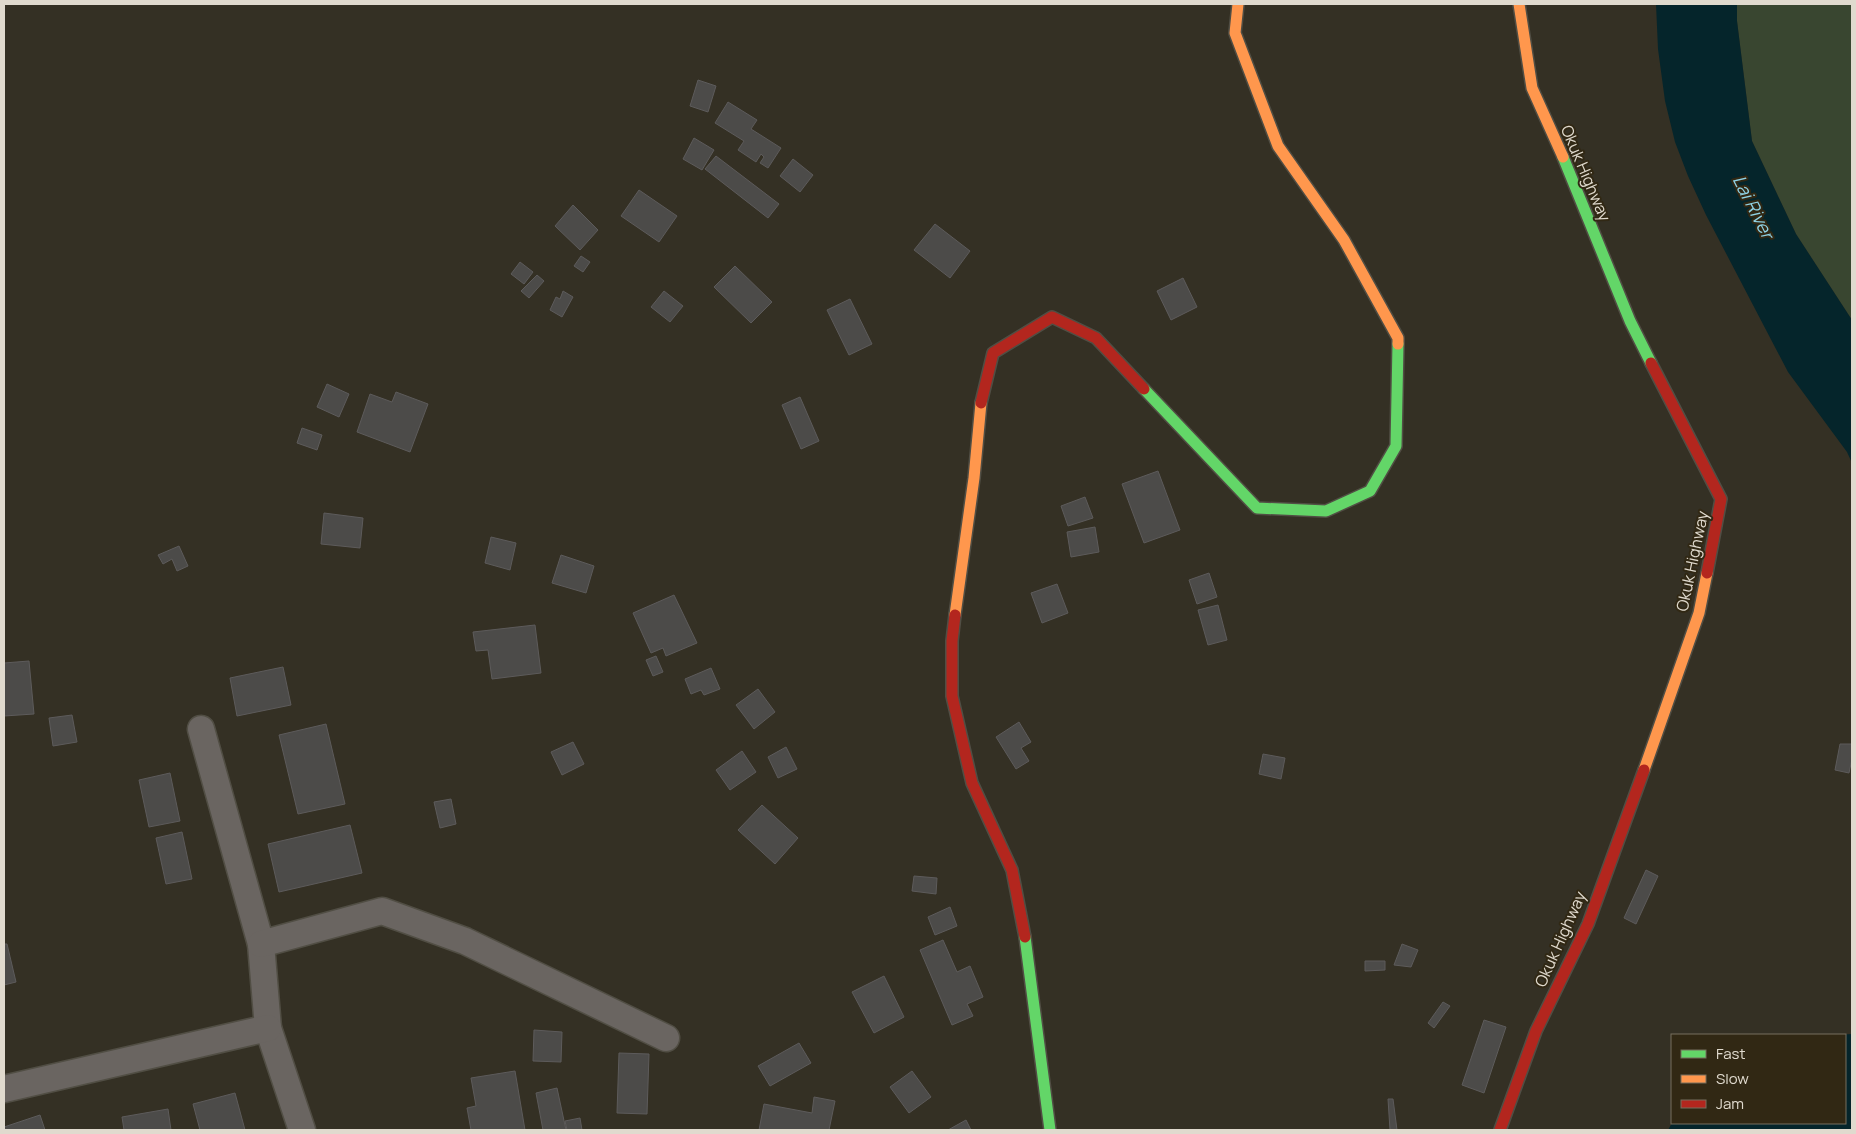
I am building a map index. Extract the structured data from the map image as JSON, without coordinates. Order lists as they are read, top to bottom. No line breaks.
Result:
{"streets":{"street":["Okuk Highway"]},"water":["Lai River"],"legend":["Fast","Slow","Jam"]}
